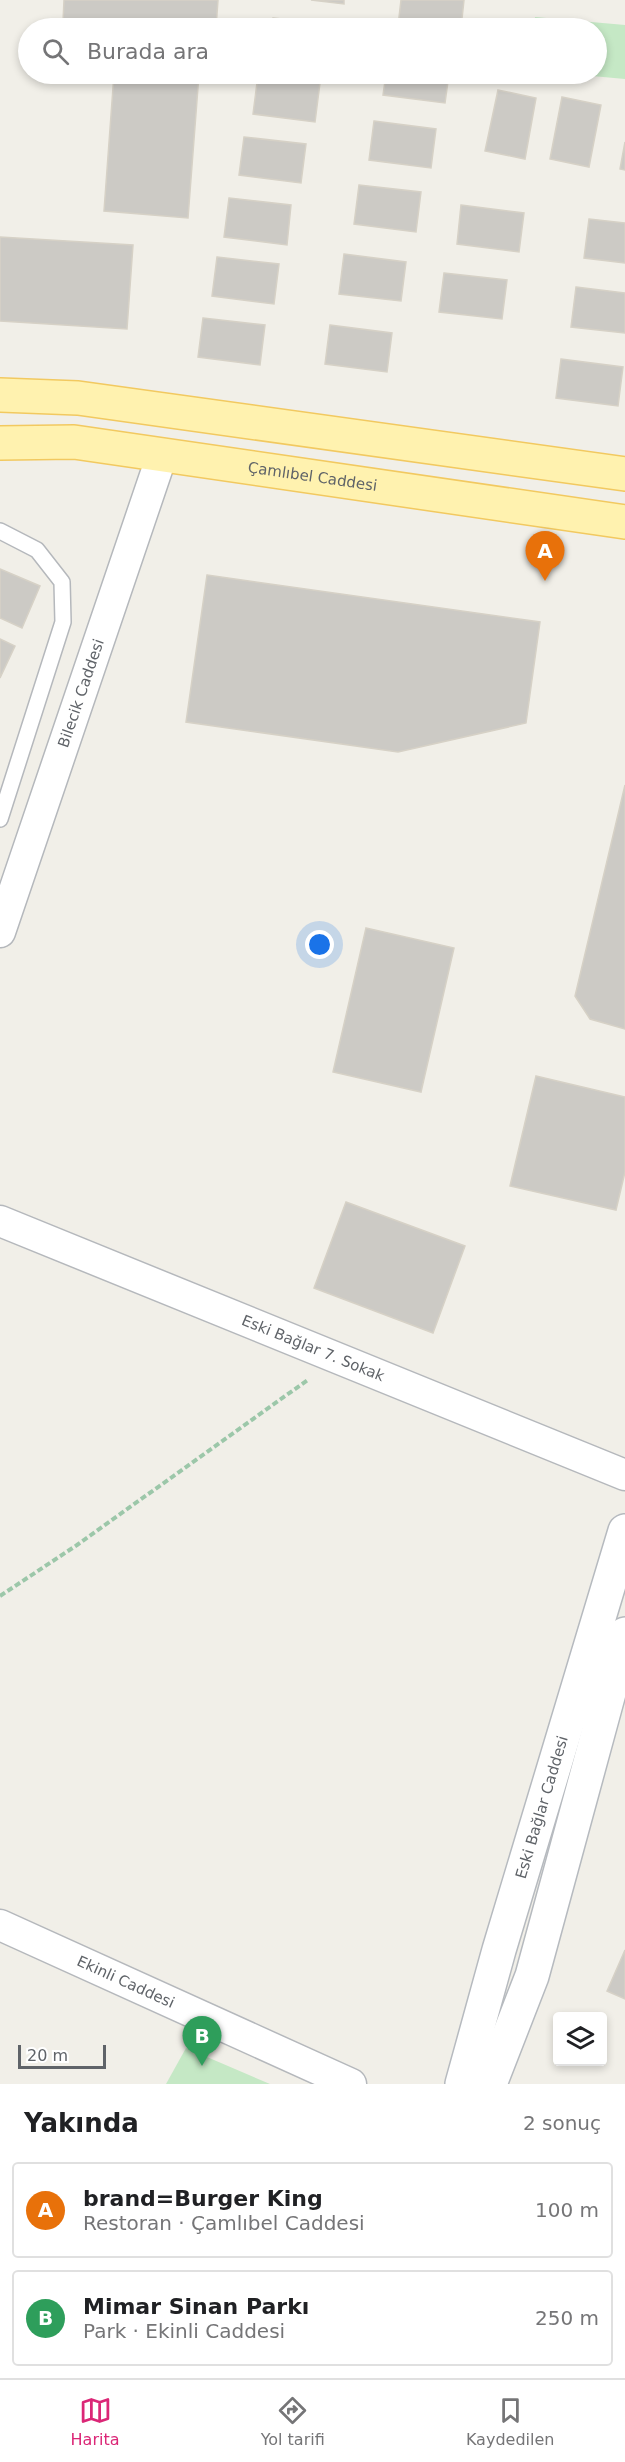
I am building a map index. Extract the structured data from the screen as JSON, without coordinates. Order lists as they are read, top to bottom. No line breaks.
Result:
{"streets":{"main road":["Çamlıbel Caddesi"],"street":["Bilecik Caddesi","Eski Bağlar 7. Sokak","Eski Bağlar Caddesi","Ekinli Caddesi"]},"crossings":[["Çamlıbel Caddesi","Bilecik Caddesi"]],"scale_bar":"20 m","page":{"search":"Burada ara","pins":["A","B"],"scale":"20 m","heading":["Yakında","2 sonuç"],"list":[{"mark":"A","name":"brand=Burger King","note":"Restoran · Çamlıbel Caddesi","value":"100 m"},{"mark":"B","name":"Mimar Sinan Parkı","note":"Park · Ekinli Caddesi","value":"250 m"}],"nav":["Harita","Yol tarifi","Kaydedilen"]}}
